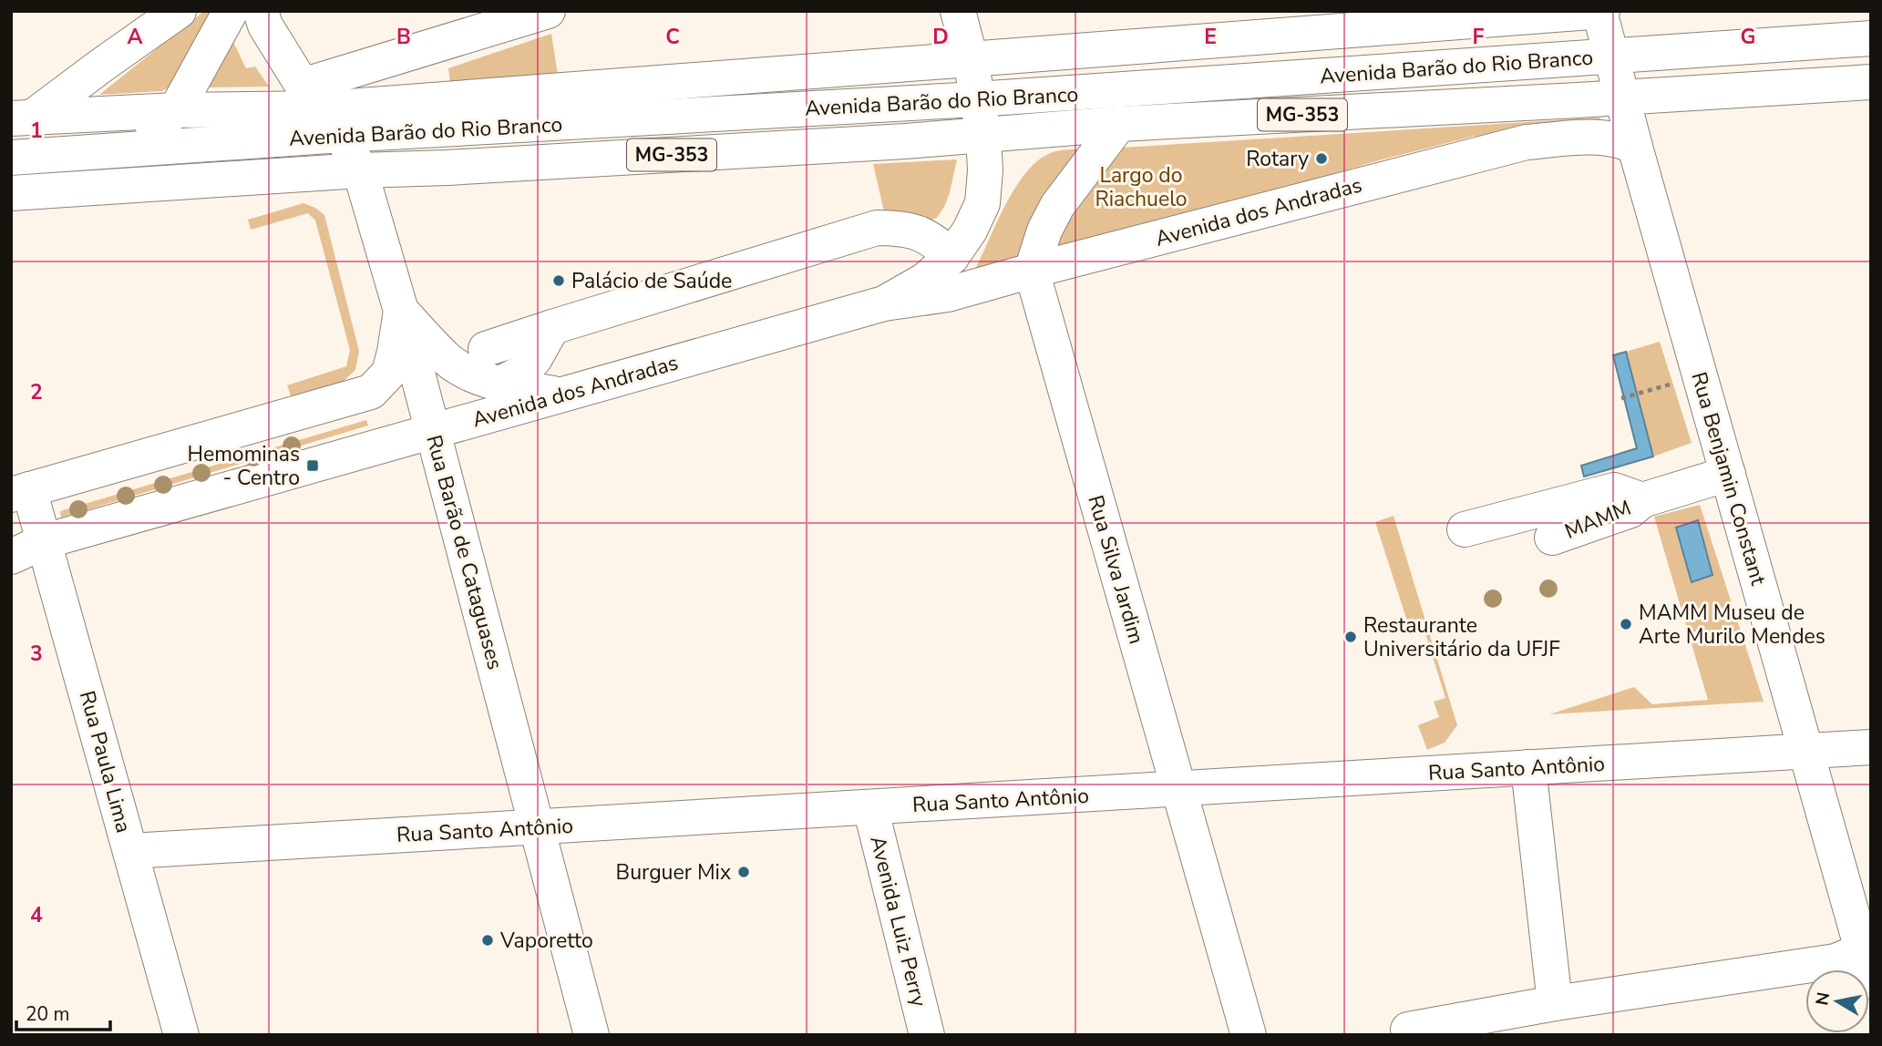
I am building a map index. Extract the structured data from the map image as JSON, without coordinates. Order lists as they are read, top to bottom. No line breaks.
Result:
{"streets":{"street":["Avenida Barão do Rio Branco","MG-353","Avenida dos Andradas","Rua Benjamin Constant","MAMM","Rua Barão de Cataguases","Rua Silva Jardim","Rua Paula Lima","Rua Santo Antônio","Avenida Luiz Perry"]},"crossings":[["Avenida Barão do Rio Branco","Avenida dos Andradas"],["Avenida Barão do Rio Branco","Rua Benjamin Constant"],["Avenida Barão do Rio Branco","Rua Barão de Cataguases"],["Avenida dos Andradas","Rua Benjamin Constant"],["Avenida dos Andradas","Rua Barão de Cataguases"],["Avenida dos Andradas","Rua Silva Jardim"],["Avenida dos Andradas","Rua Paula Lima"],["Rua Benjamin Constant","MAMM"],["Rua Benjamin Constant","Rua Santo Antônio"],["Rua Barão de Cataguases","Rua Santo Antônio"],["Rua Silva Jardim","Rua Santo Antônio"],["Rua Paula Lima","Rua Santo Antônio"],["Rua Santo Antônio","Avenida Luiz Perry"]],"parks":["Largo do Riachuelo"],"places":{"other":["Rotary","Palácio de Saúde","MAMM Museu de Arte Murilo Mendes","Restaurante Universitário da UFJF","Burguer Mix","Vaporetto"],"transit":["Hemominas - Centro"]},"scale_bar":"20 m","north":"left","grid":{"columns":["A","B","C","D","E","F","G"],"rows":["1","2","3","4"]}}
